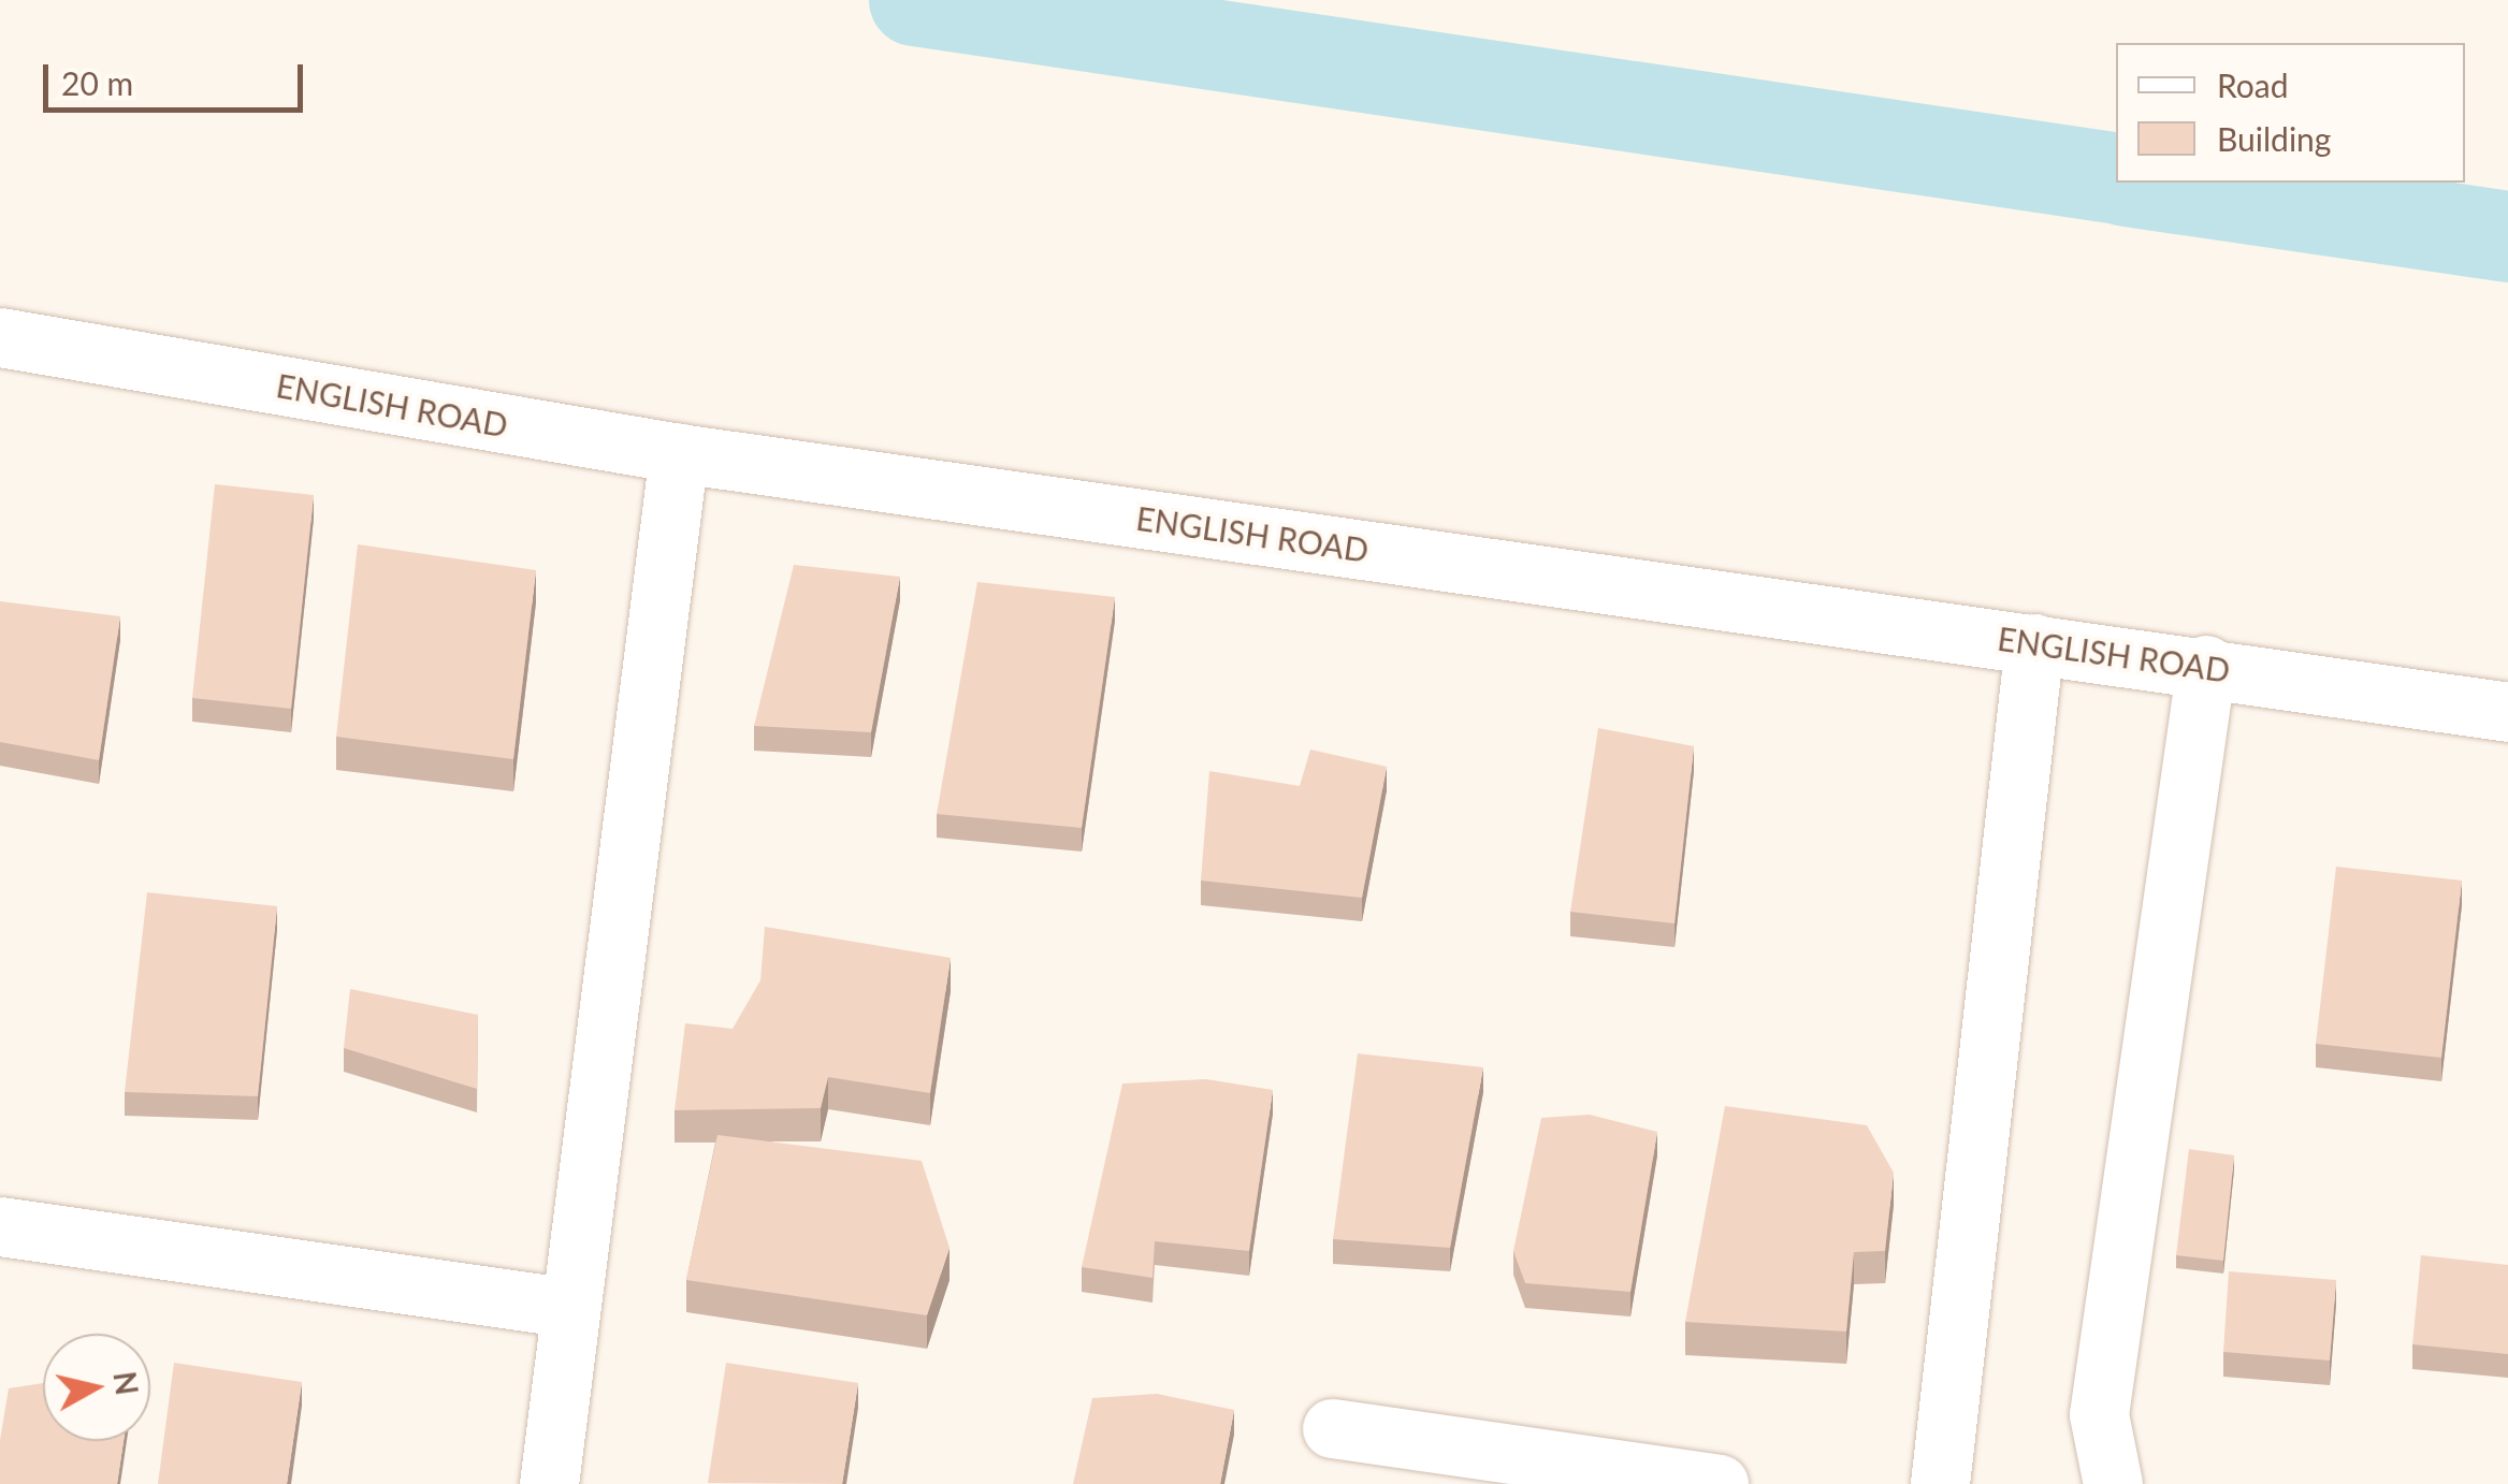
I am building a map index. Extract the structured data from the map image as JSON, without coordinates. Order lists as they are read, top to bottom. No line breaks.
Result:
{"streets":{"street":["ENGLISH ROAD"]},"legend":["Road","Building"],"scale_bar":"20 m","north":"right"}
